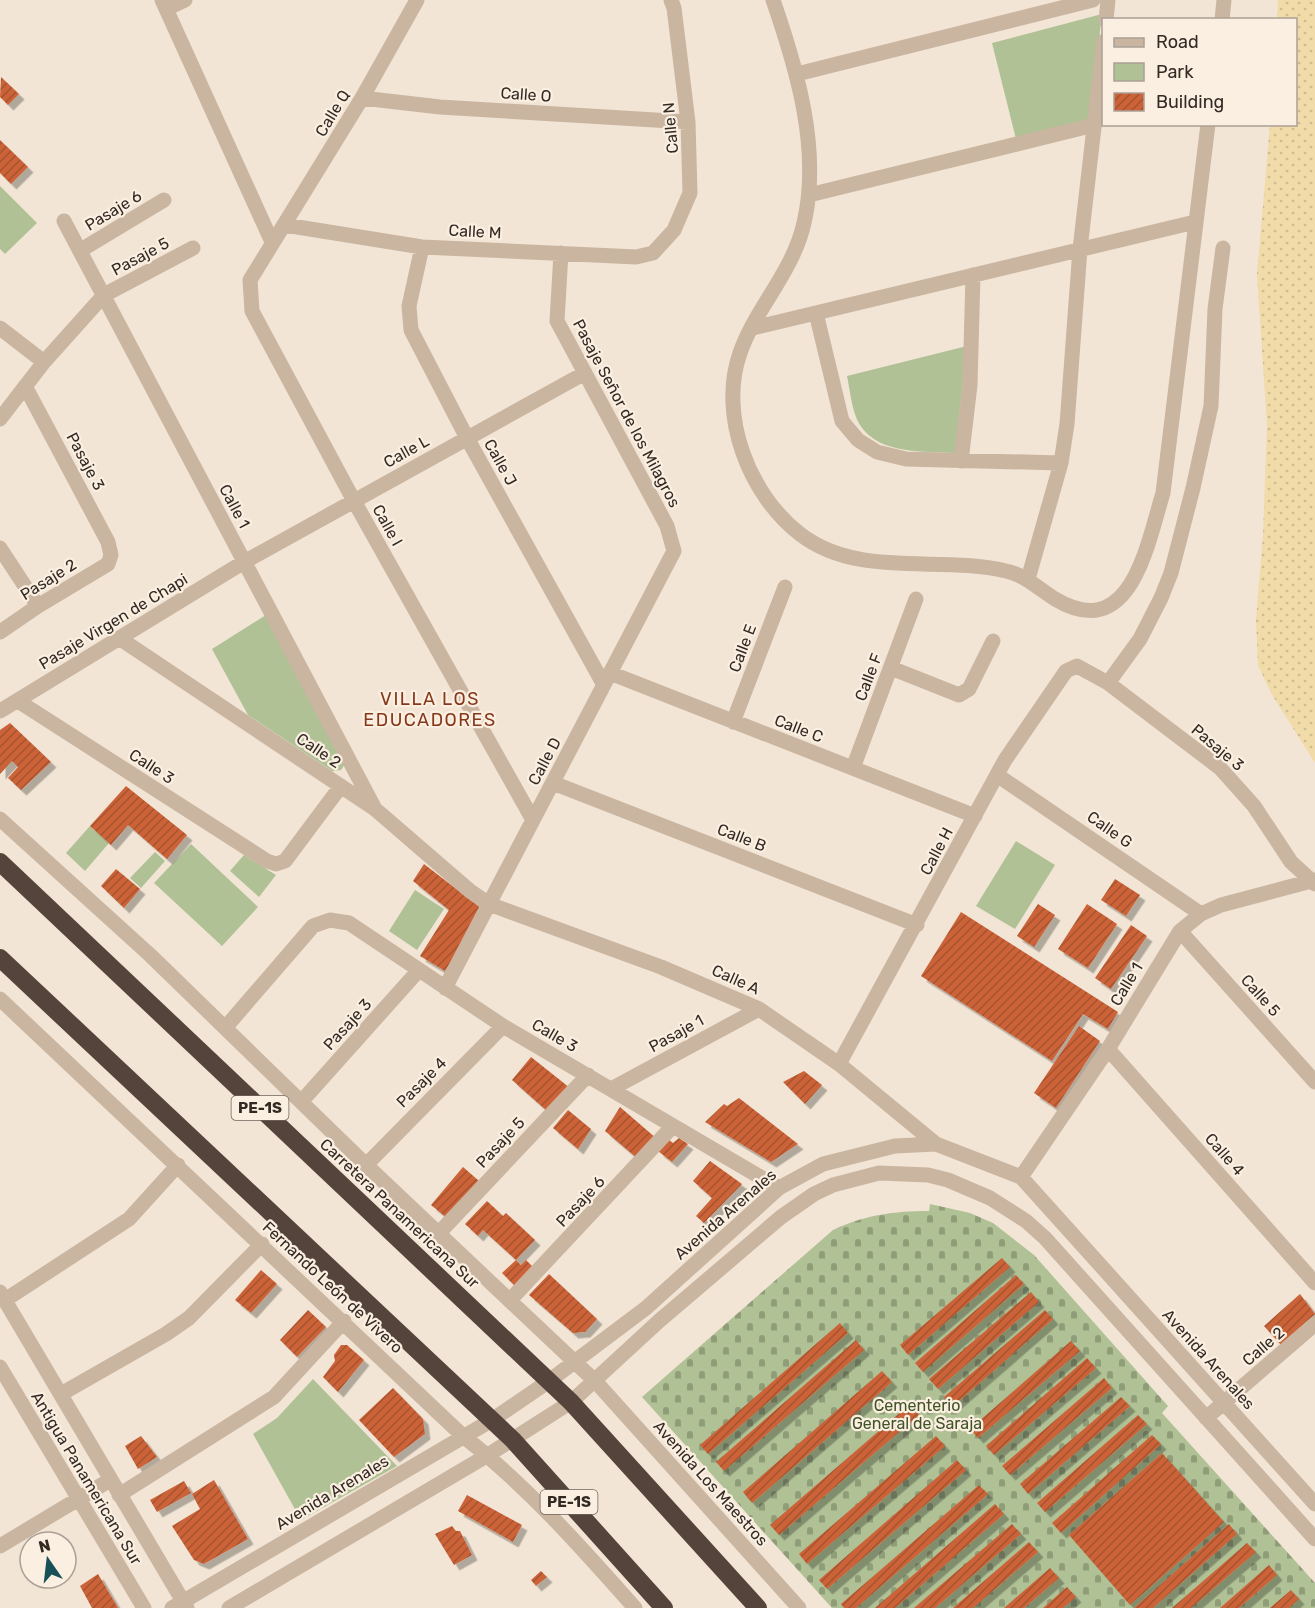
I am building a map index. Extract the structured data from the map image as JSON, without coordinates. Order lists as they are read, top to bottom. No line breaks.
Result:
{"streets":{"highway":["PE-1S","Carretera Panamericana Sur"],"street":["Calle O","Calle Q","Calle N","Pasaje 6","Calle M","Pasaje 5","Pasaje Señor de los Milagros","Calle L","Pasaje 3","Calle J","Calle 1","Calle I","Pasaje 2","Pasaje Virgen de Chapi","Calle E","Calle F","Calle C","Calle 2","Calle D","Calle 3","Calle G","Calle B","Calle H","Calle A","Calle 5","Pasaje 1","Pasaje 4","Calle 4","Avenida Arenales","Fernando León de Vivero","Antigua Panamericana Sur","Avenida Los Maestros"]},"crossings":[["Calle O","Calle Q"],["Calle O","Calle N"],["Calle Q","Calle M"],["Calle Q","Calle I"],["Calle N","Calle M"],["Pasaje 6","Calle 1"],["Pasaje 6","Calle 3"],["Pasaje 6","Carretera Panamericana Sur"],["Calle M","Pasaje Señor de los Milagros"],["Calle M","Calle J"],["Pasaje 5","Calle 1"],["Pasaje 5","Calle 3"],["Pasaje 5","Carretera Panamericana Sur"],["Pasaje Señor de los Milagros","Calle L"],["Pasaje Señor de los Milagros","Calle D"],["Calle L","Calle J"],["Calle L","Calle 1"],["Calle L","Calle I"],["Calle L","Pasaje Virgen de Chapi"],["Pasaje 3","Calle 1"],["Pasaje 3","Pasaje 2"],["Pasaje 3","Calle 3"],["Pasaje 3","Calle H"],["Pasaje 3","Carretera Panamericana Sur"],["Calle J","Calle C"],["Calle J","Calle D"],["Calle 1","Pasaje Virgen de Chapi"],["Calle 1","Calle 2"],["Calle 1","Calle G"],["Calle 1","Calle 5"],["Calle 1","Calle 4"],["Calle 1","Avenida Arenales"],["Calle I","Calle D"],["Pasaje Virgen de Chapi","Calle 2"],["Pasaje Virgen de Chapi","Calle 3"],["Calle E","Calle C"],["Calle F","Calle C"],["Calle C","Calle D"],["Calle C","Calle H"],["Calle 2","Calle D"],["Calle 2","Calle 3"],["Calle 2","Calle A"],["Calle 2","Avenida Arenales"],["Calle D","Calle 3"],["Calle D","Calle B"],["Calle D","Calle A"],["Calle 3","Pasaje 1"],["Calle 3","Pasaje 4"],["Calle 3","Carretera Panamericana Sur"],["Calle 3","Avenida Arenales"],["Calle G","Calle H"],["Calle B","Calle H"],["Calle H","Calle A"],["Calle A","Pasaje 1"],["Calle A","Avenida Arenales"],["Pasaje 4","Carretera Panamericana Sur"],["PE-1S","Avenida Arenales"],["Carretera Panamericana Sur","Avenida Arenales"],["Carretera Panamericana Sur","Avenida Los Maestros"],["Avenida Arenales","Fernando León de Vivero"]],"districts":["VILLA LOS EDUCADORES"],"parks":["Cementerio General de Saraja"],"legend":["Road","Park","Building"],"north":"top"}
